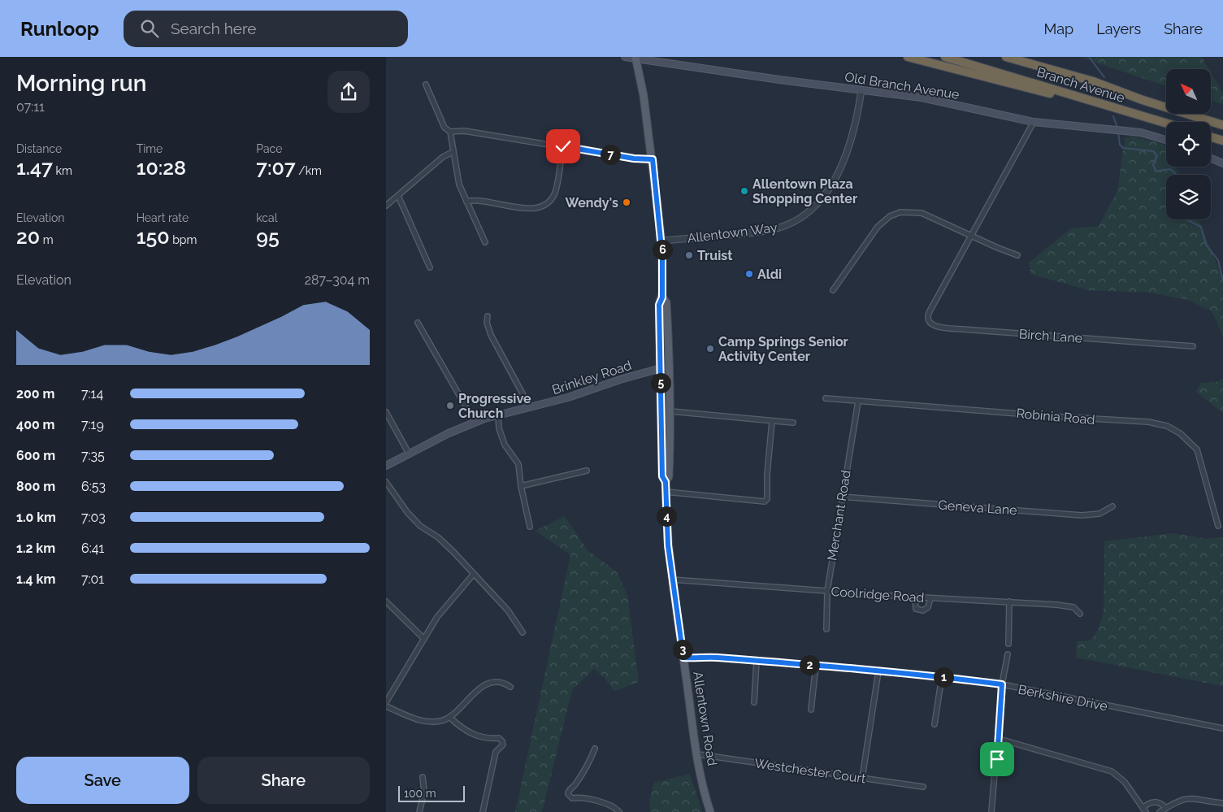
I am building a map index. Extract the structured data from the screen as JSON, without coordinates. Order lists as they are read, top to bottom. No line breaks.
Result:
{"streets":{"highway":["Branch Avenue"],"main road":["Old Branch Avenue","Brinkley Road","Allentown Road"],"street":["Allentown Way","Birch Lane","Robinia Road","Geneva Lane","Merchant Road","Coolridge Road","Berkshire Drive","Westchester Court"]},"crossings":[["Old Branch Avenue","Allentown Way"],["Old Branch Avenue","Allentown Road"],["Allentown Way","Allentown Road"],["Brinkley Road","Allentown Road"],["Robinia Road","Merchant Road"],["Geneva Lane","Merchant Road"],["Merchant Road","Coolridge Road"],["Coolridge Road","Allentown Road"],["Berkshire Drive","Allentown Road"],["Allentown Road","Westchester Court"]],"places":["Allentown Plaza Shopping Center","Wendy's","Truist","Aldi","Camp Springs Senior Activity Center","Progressive Church"],"scale_bar":"100 m","north":"top left","page":{"header":"Runloop","search":"Search here","nav":["Map","Layers","Share"],"heading":["Morning run","07:11"],"stats":[["Distance","1.47 km"],["Time","10:28"],["Pace","7:07 /km"],["Elevation","20 m"],["Heart rate","150 bpm"],["kcal","95"]],"pins":["7","6","5","4","3","2","1"],"chart":["Elevation","287–304 m"],"list":[{"name":"200 m","note":"7:14"},{"name":"400 m","note":"7:19"},{"name":"600 m","note":"7:35"},{"name":"800 m","note":"6:53"},{"name":"1.0 km","note":"7:03"},{"name":"1.2 km","note":"6:41"},{"name":"1.4 km","note":"7:01"}],"buttons":["Save","Share"],"scale":"100 m"}}
